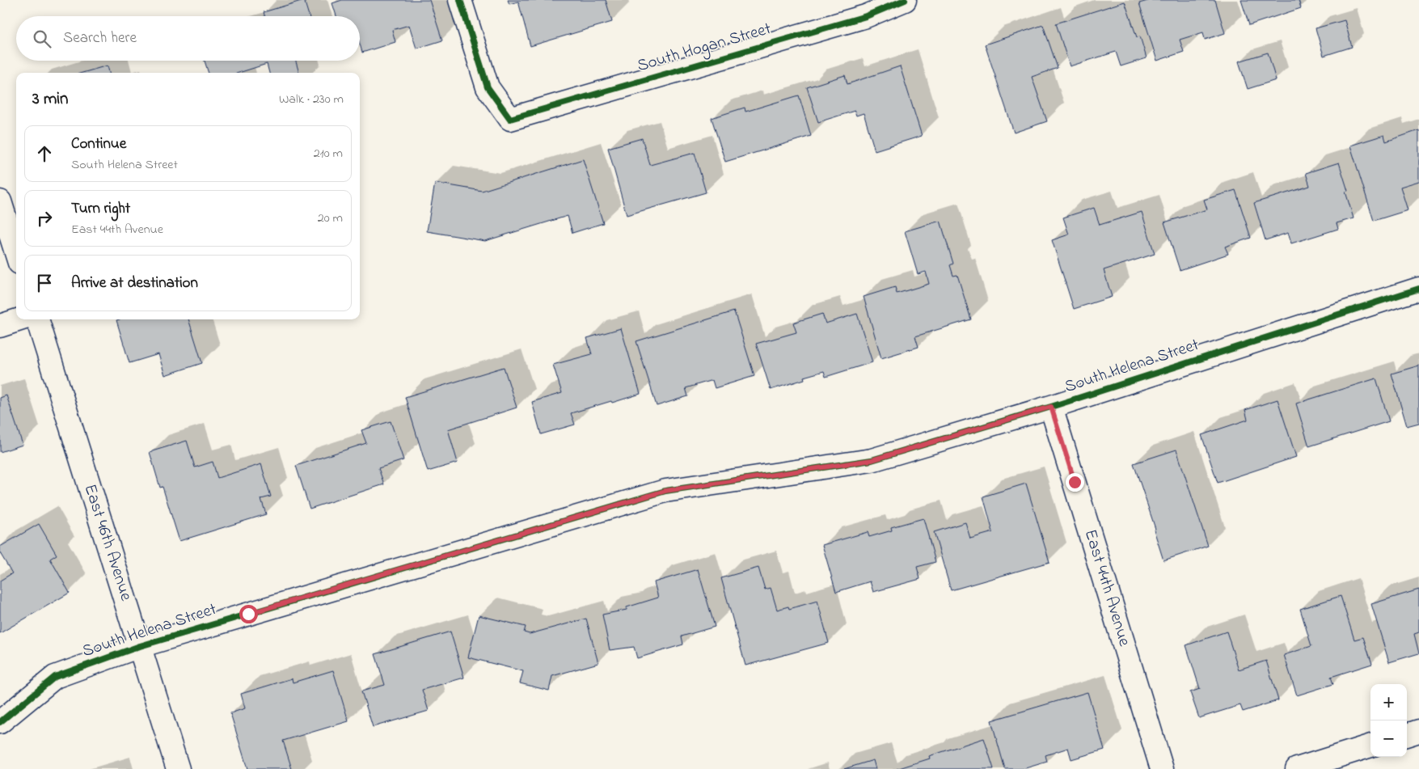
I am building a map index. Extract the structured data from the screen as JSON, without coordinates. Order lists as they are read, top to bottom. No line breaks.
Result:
{"streets":{"street":["South Hogan Street","South Helena Street","East 46th Avenue","East 44th Avenue"]},"crossings":[["South Helena Street","East 46th Avenue"],["South Helena Street","East 44th Avenue"]],"page":{"search":"Search here","heading":["3 min","Walk · 230 m"],"list":[["Continue","South Helena Street","210 m"],["Turn right","East 44th Avenue","20 m"],"Arrive at destination"],"map_buttons":["+","−"]}}
